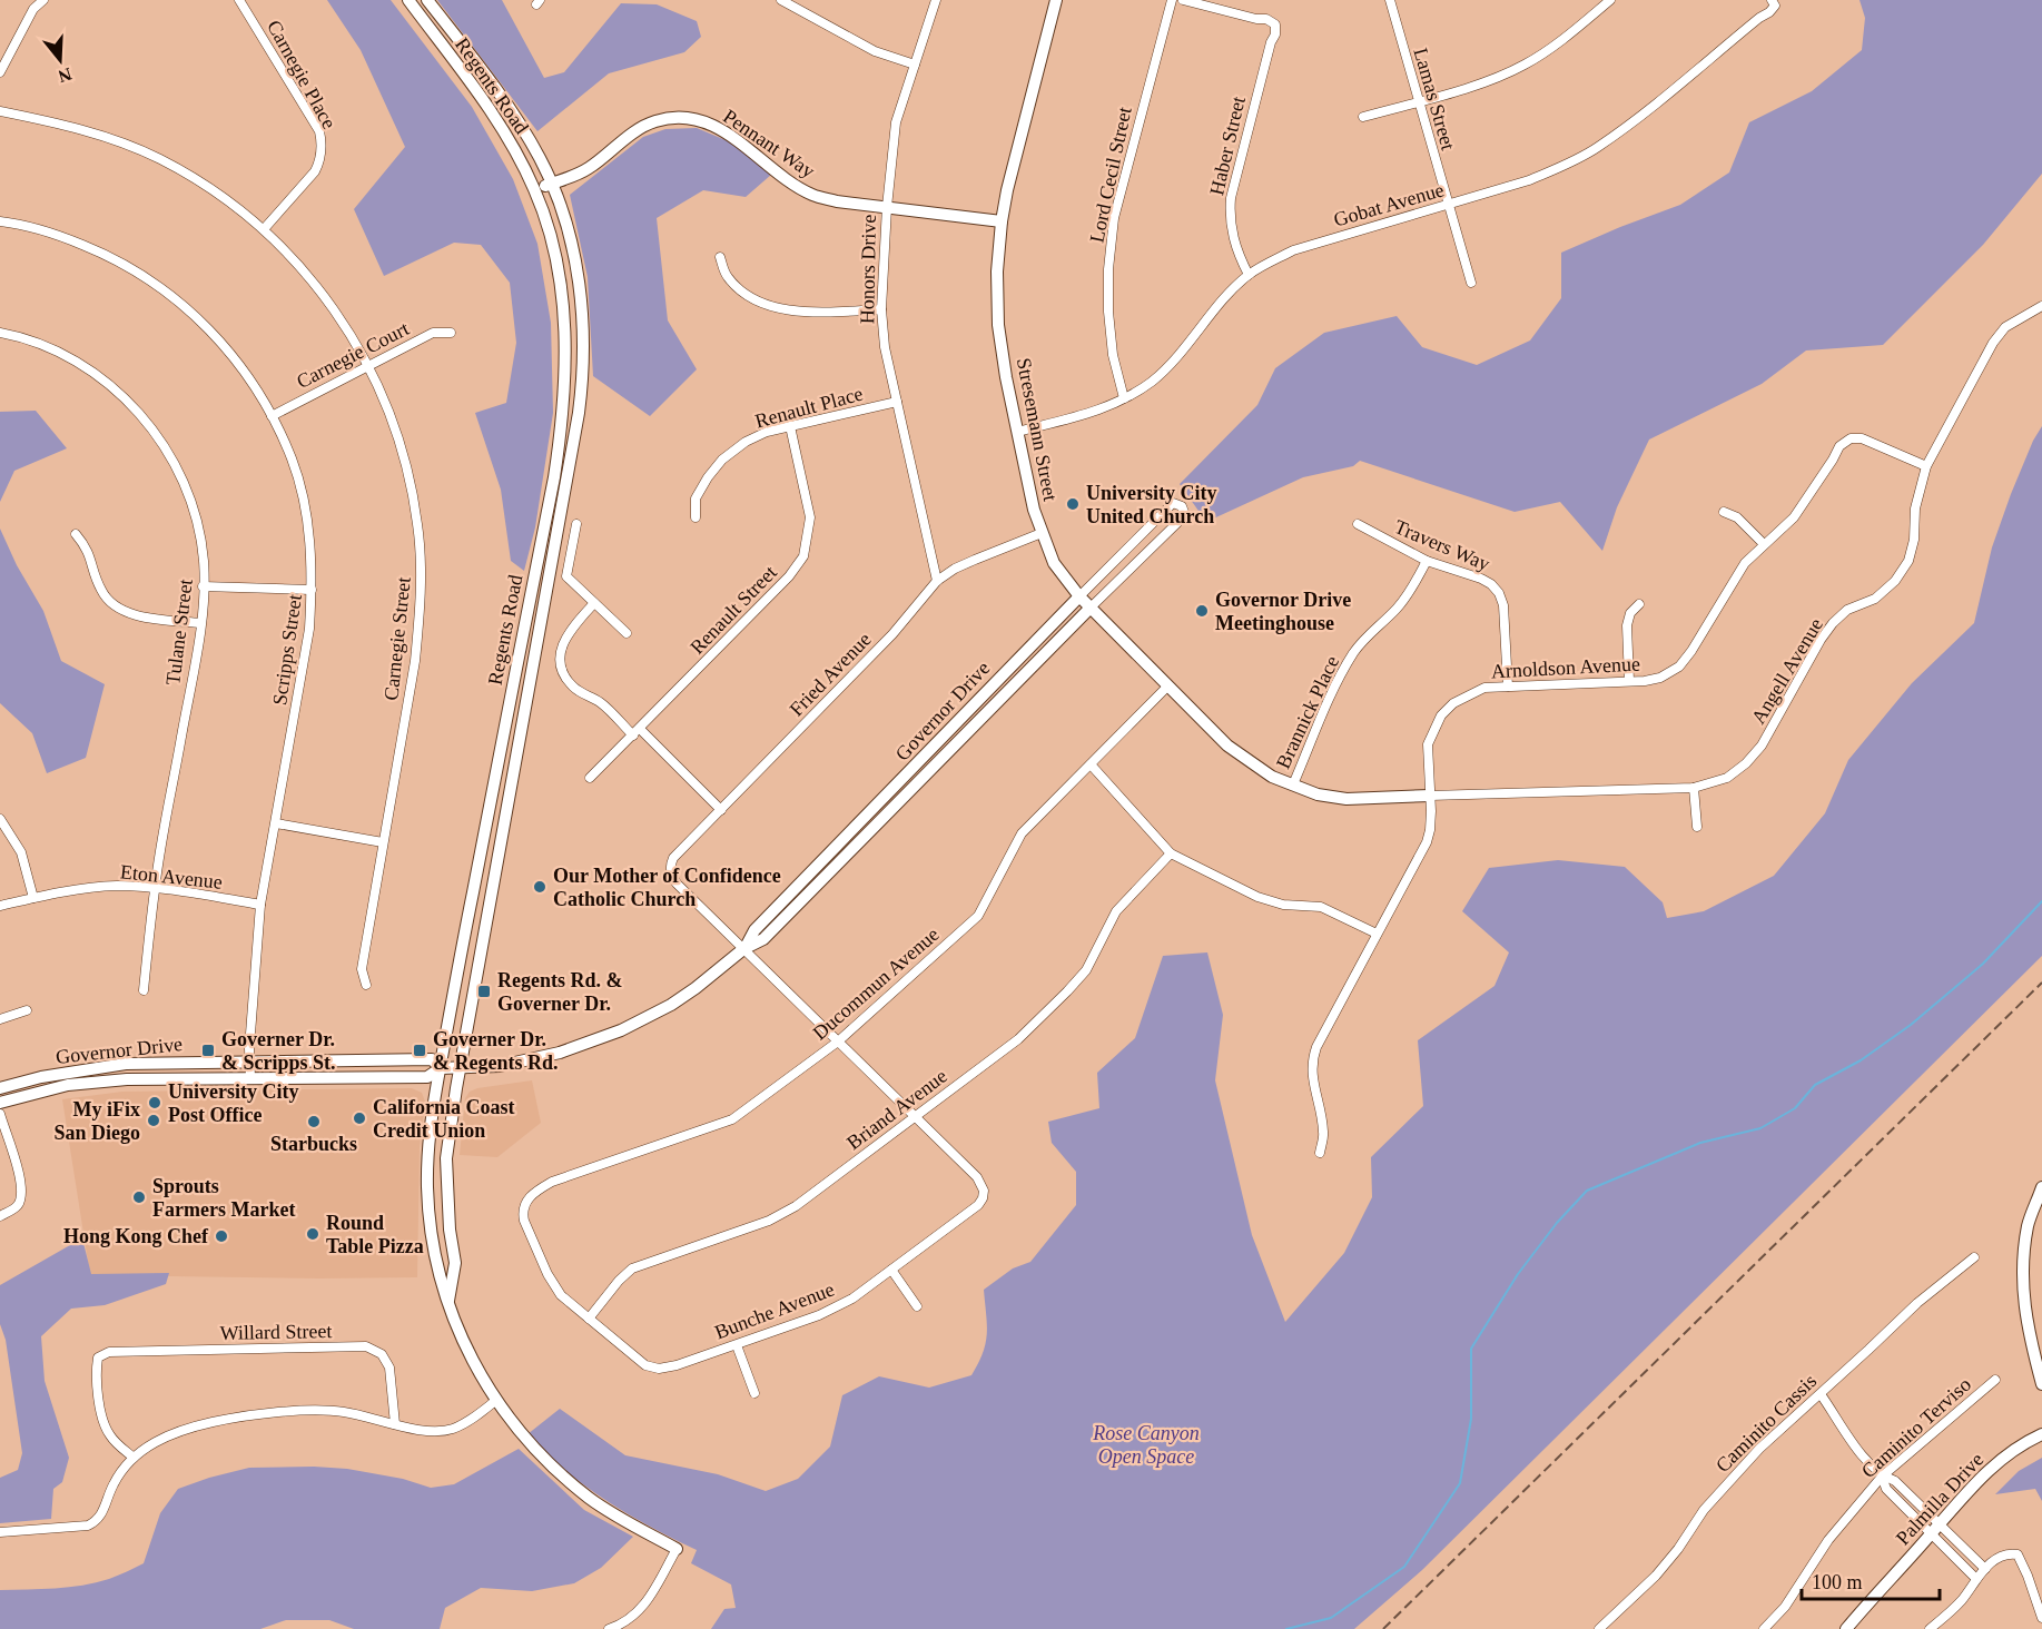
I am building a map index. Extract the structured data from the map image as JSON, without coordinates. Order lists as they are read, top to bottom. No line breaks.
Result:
{"streets":{"street":["Carnegie Place","Regents Road","Lamas Street","Pennant Way","Haber Street","Lord Cecil Street","Gobat Avenue","Honors Drive","Carnegie Court","Renault Place","Stresemann Street","Travers Way","Renault Street","Tulane Street","Carnegie Street","Scripps Street","Arnoldson Avenue","Angell Avenue","Fried Avenue","Governor Drive","Brannick Place","Eton Avenue","Ducommun Avenue","Briand Avenue","Bunche Avenue","Willard Street","Caminito Cassis","Caminito Terviso","Palmilla Drive"]},"crossings":[["Carnegie Place","Carnegie Street"],["Regents Road","Pennant Way"],["Regents Road","Governor Drive"],["Lamas Street","Gobat Avenue"],["Pennant Way","Honors Drive"],["Pennant Way","Stresemann Street"],["Haber Street","Gobat Avenue"],["Lord Cecil Street","Gobat Avenue"],["Gobat Avenue","Stresemann Street"],["Honors Drive","Renault Place"],["Honors Drive","Fried Avenue"],["Carnegie Court","Carnegie Street"],["Carnegie Court","Scripps Street"],["Renault Place","Renault Street"],["Stresemann Street","Arnoldson Avenue"],["Stresemann Street","Angell Avenue"],["Stresemann Street","Fried Avenue"],["Stresemann Street","Governor Drive"],["Stresemann Street","Brannick Place"],["Stresemann Street","Ducommun Avenue"],["Travers Way","Arnoldson Avenue"],["Travers Way","Brannick Place"],["Tulane Street","Eton Avenue"],["Scripps Street","Governor Drive"],["Scripps Street","Eton Avenue"],["Arnoldson Avenue","Angell Avenue"],["Fried Avenue","Governor Drive"],["Ducommun Avenue","Briand Avenue"],["Ducommun Avenue","Bunche Avenue"],["Briand Avenue","Bunche Avenue"]],"parks":["Rose Canyon Open Space"],"places":{"other":["University City United Church","Governor Drive Meetinghouse","Our Mother of Confidence Catholic Church","University City Post Office","California Coast Credit Union","My iFix San Diego","Starbucks","Sprouts Farmers Market","Round Table Pizza","Hong Kong Chef"],"transit":["Regents Rd. & Governer Dr.","Governer Dr. & Scripps St.","Governer Dr. & Regents Rd."]},"scale_bar":"100 m","north":"bottom"}
